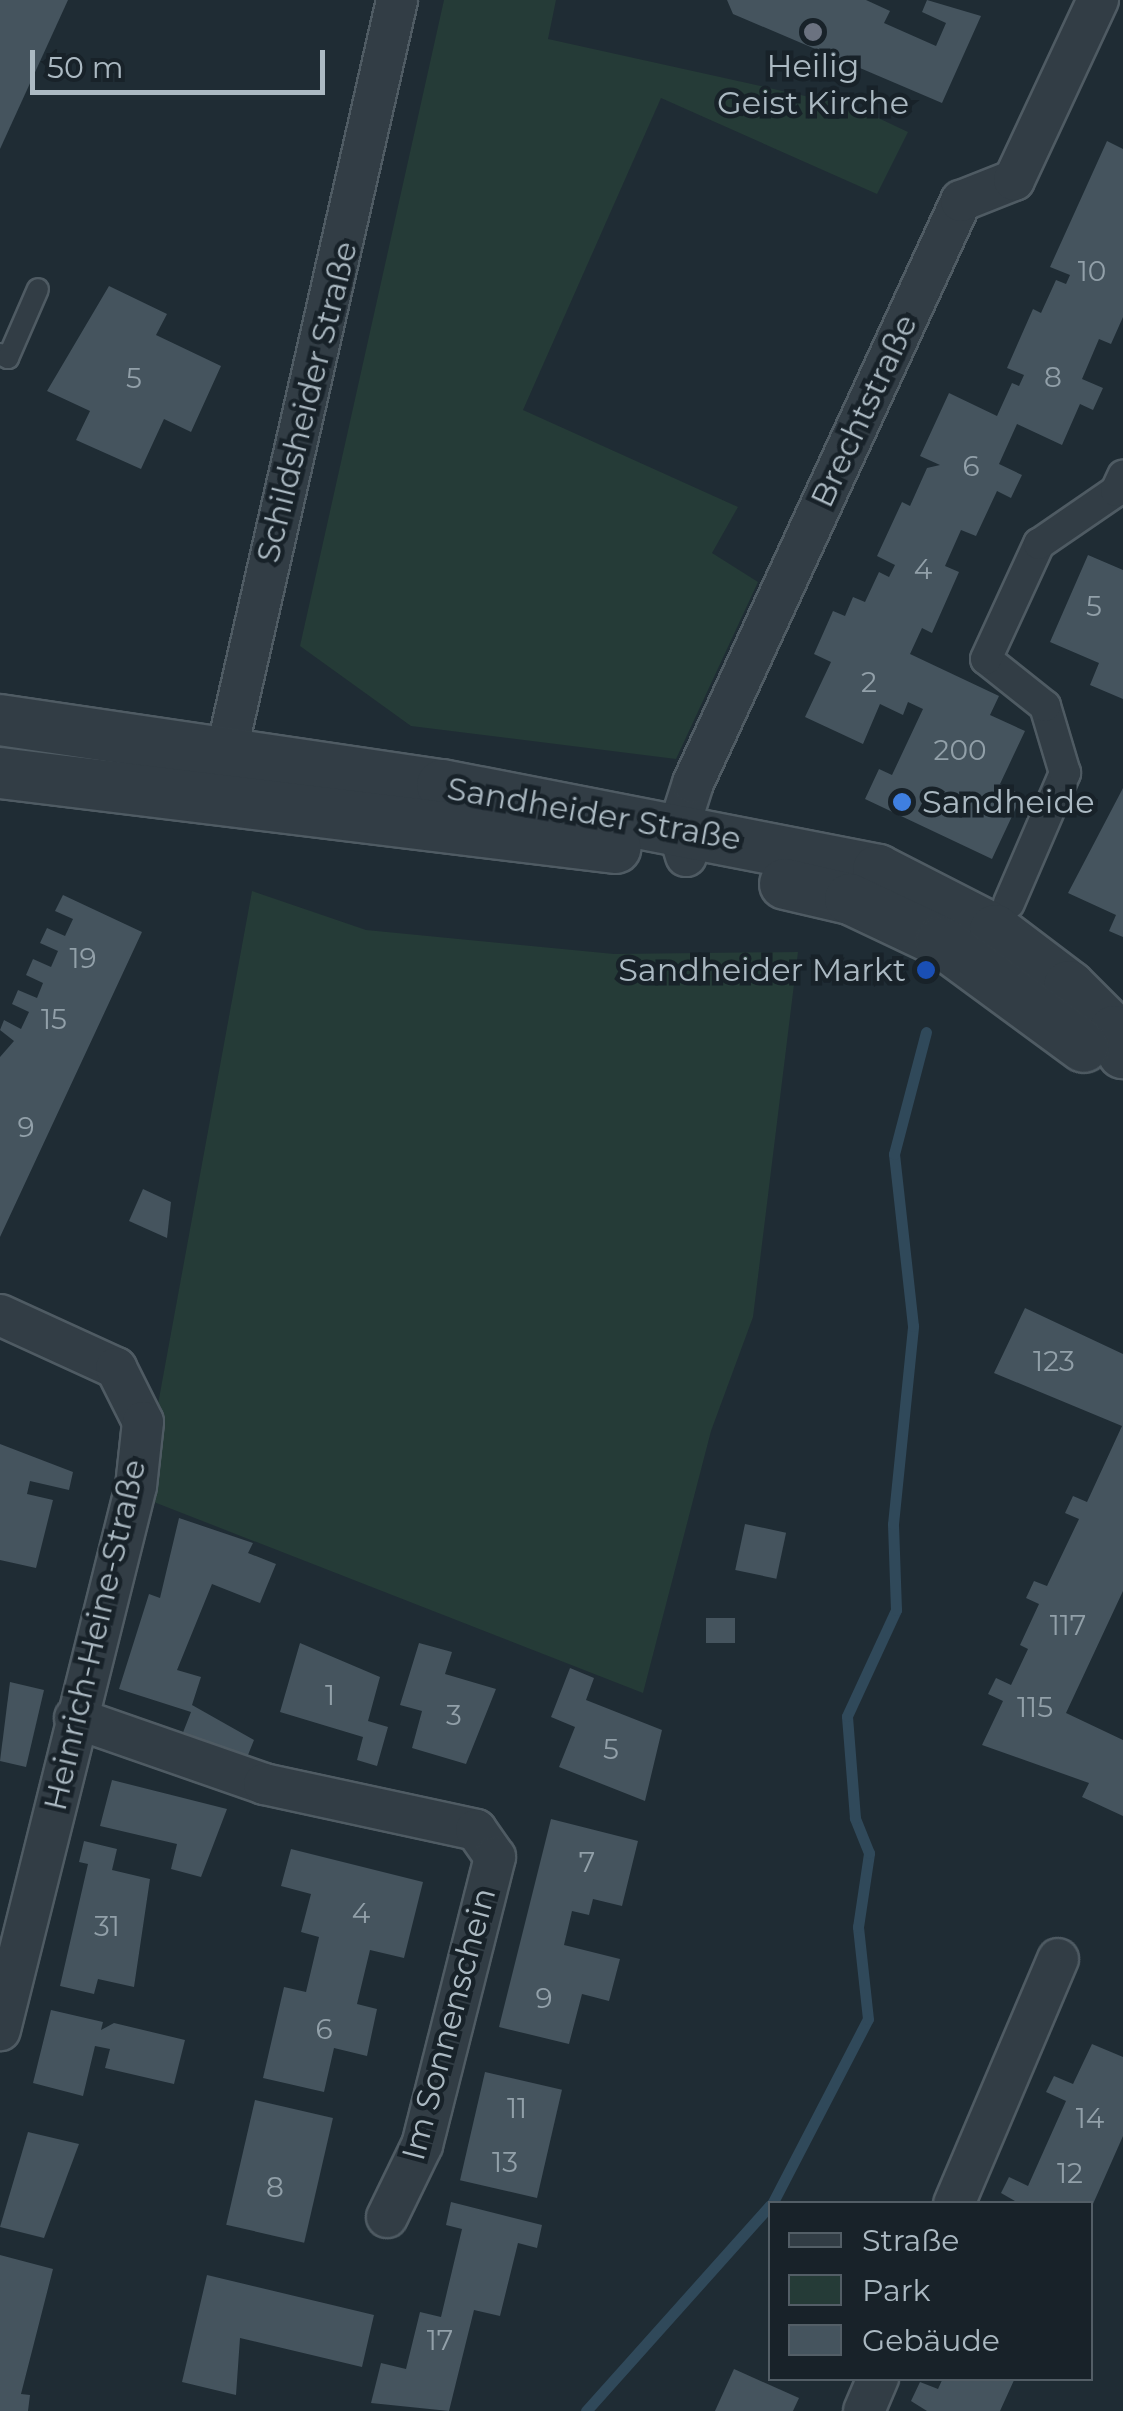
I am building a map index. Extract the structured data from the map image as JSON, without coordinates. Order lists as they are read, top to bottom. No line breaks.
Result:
{"streets":{"street":["Schildsheider Straße","Brechtstraße","Sandheider Straße","Heinrich-Heine-Straße","Im Sonnenschein"]},"crossings":[["Schildsheider Straße","Sandheider Straße"],["Brechtstraße","Sandheider Straße"],["Heinrich-Heine-Straße","Im Sonnenschein"]],"places":["Heilig Geist Kirche","Sandheide","Sandheider Markt"],"house_numbers":["10","8","5","6","4","5","2","200","19","15","9","123","117","1","115","3","5","7","4","31","9","6","11","14","13","12","8","17"],"legend":["Straße","Park","Gebäude"],"scale_bar":"50 m"}
